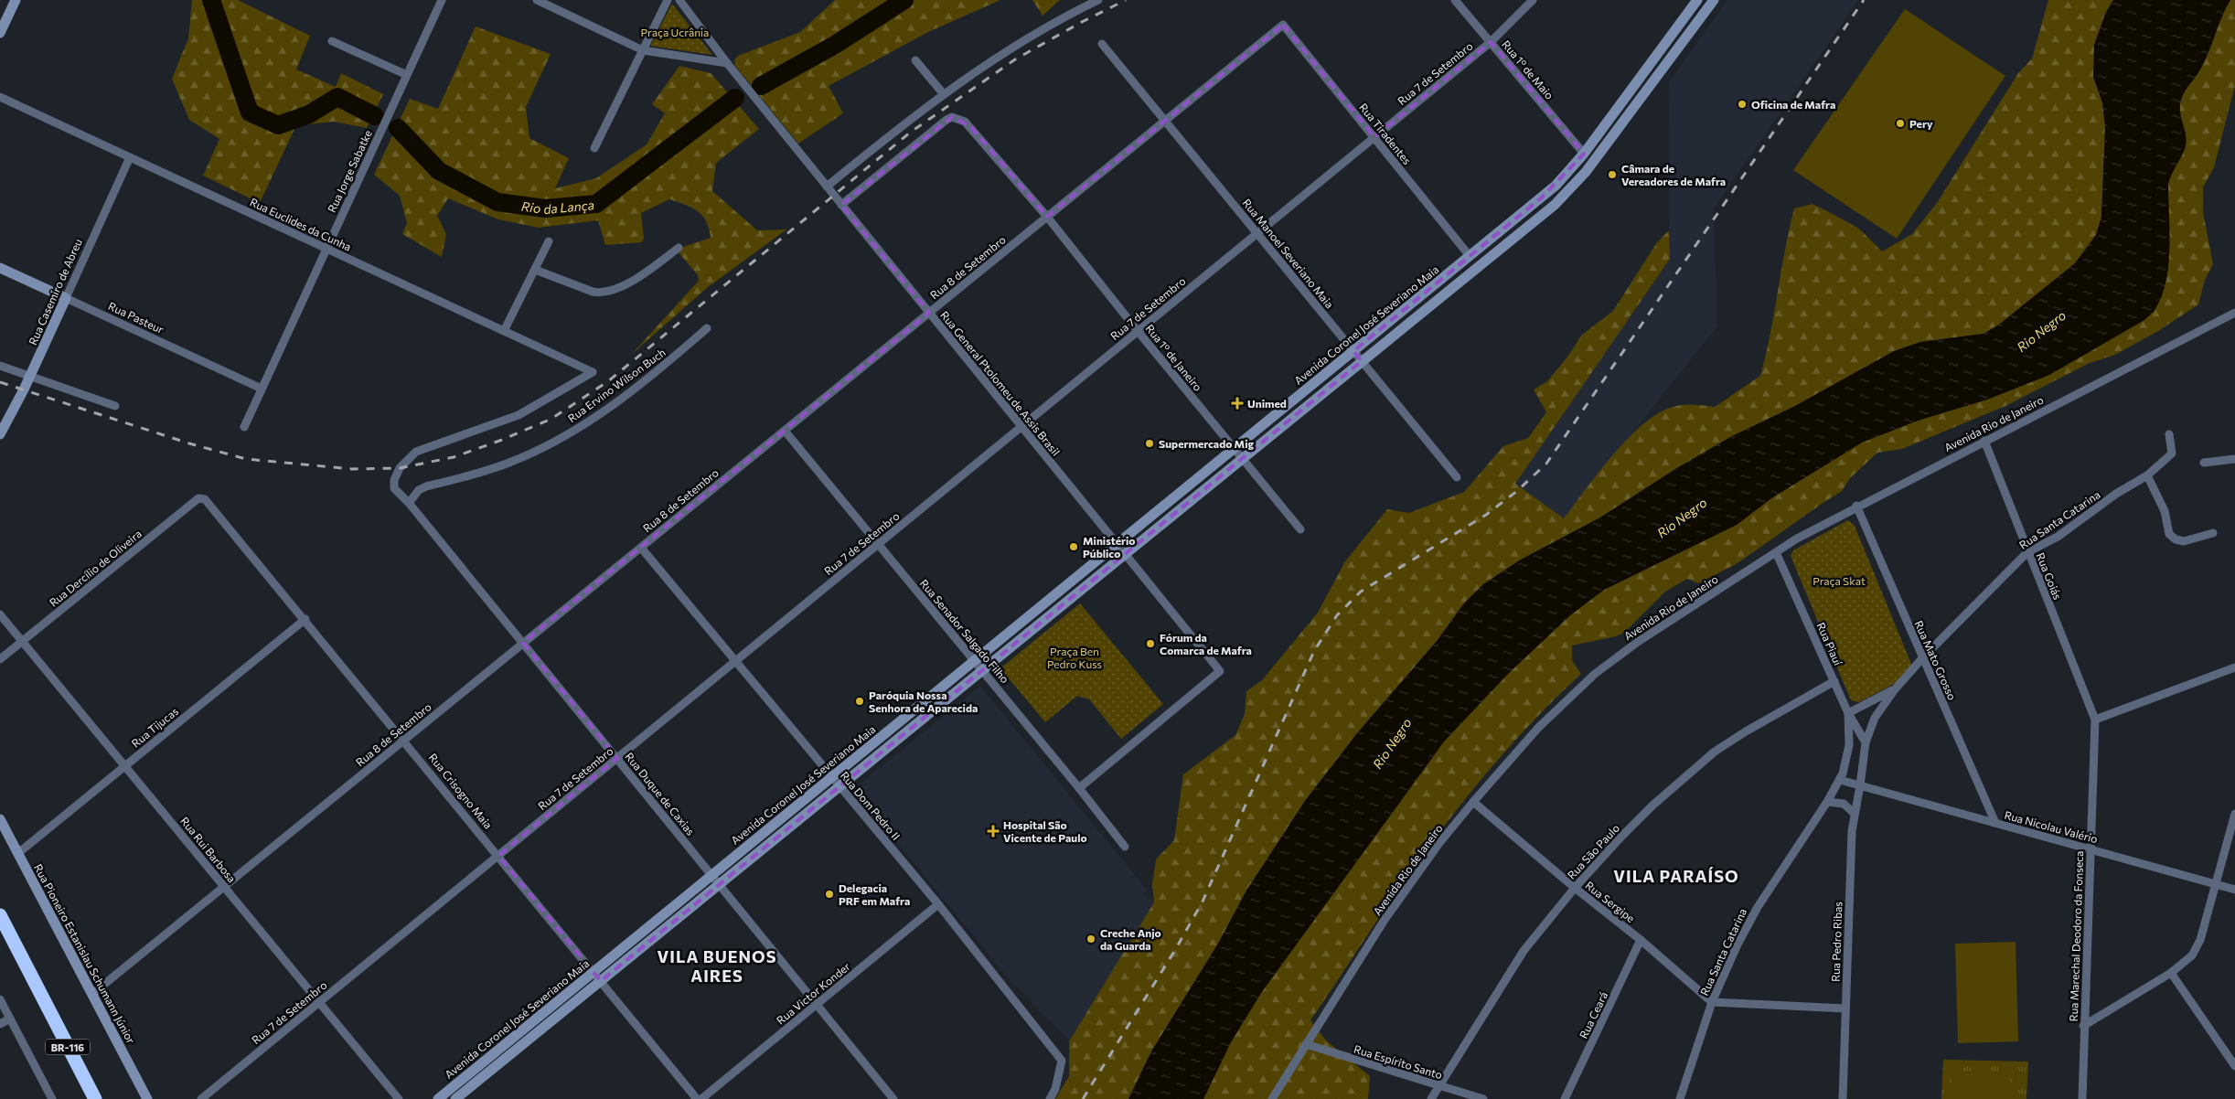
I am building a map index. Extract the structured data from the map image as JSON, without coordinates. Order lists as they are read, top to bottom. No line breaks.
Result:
{"streets":{"highway":["BR-116"],"main road":["Rua Casemiro de Abreu","Rua Pasteur","Avenida Coronel José Severiano Maia","Rua Pioneiro Estanislau Schumann Júnior"],"street":["Rua 1º de Maio","Rua 7 de Setembro","Rua Tiradentes","Rua Jorge Sabatke","Rua Euclides da Cunha","Rua Manoel Severiano Maia","Rua 8 de Setembro","Rua 1º de Janeiro","Rua General Ptolomeu de Assis Brasil","Rua Ervino Wilson Buch","Avenida Rio de Janeiro","Rua Santa Catarina","Rua Dercílio de Oliveira","Rua Goiás","Rua Senador Salgado Filho","Rua Piauí","Rua Mato Grosso","Rua Tijucas","Rua Crisogno Maia","Rua Duque de Caxias","Rua Dom Pedro II","Rua Nicolau Valério","Rua Rui Barbosa","Rua São Paulo","Rua Sergipe","Rua Marechal Deodoro da Fonseca","Rua Pedro Ribas","Rua Victor Konder","Rua Ceará","Rua Espírito Santo"]},"crossings":[["Rua 1º de Maio","Rua 7 de Setembro"],["Rua 1º de Maio","Avenida Coronel José Severiano Maia"],["Rua 7 de Setembro","Rua Tiradentes"],["Rua 7 de Setembro","Rua Manoel Severiano Maia"],["Rua 7 de Setembro","Rua 1º de Janeiro"],["Rua 7 de Setembro","Rua General Ptolomeu de Assis Brasil"],["Rua 7 de Setembro","Rua Senador Salgado Filho"],["Rua 7 de Setembro","Rua Crisogno Maia"],["Rua 7 de Setembro","Rua Duque de Caxias"],["Rua 7 de Setembro","Rua Dom Pedro II"],["Rua 7 de Setembro","Rua Rui Barbosa"],["Rua Tiradentes","Rua 8 de Setembro"],["Rua Tiradentes","Avenida Coronel José Severiano Maia"],["Rua Jorge Sabatke","Rua Euclides da Cunha"],["Rua Jorge Sabatke","Rua Pasteur"],["Rua Euclides da Cunha","Rua Casemiro de Abreu"],["Rua Euclides da Cunha","Rua Duque de Caxias"],["Rua Manoel Severiano Maia","Rua 8 de Setembro"],["Rua Manoel Severiano Maia","Avenida Coronel José Severiano Maia"],["Rua 8 de Setembro","Rua 1º de Janeiro"],["Rua 8 de Setembro","Rua General Ptolomeu de Assis Brasil"],["Rua 8 de Setembro","Rua Senador Salgado Filho"],["Rua 8 de Setembro","Rua Crisogno Maia"],["Rua 8 de Setembro","Rua Duque de Caxias"],["Rua 8 de Setembro","Rua Dom Pedro II"],["Rua 8 de Setembro","Rua Rui Barbosa"],["Rua 8 de Setembro","Rua Pioneiro Estanislau Schumann Júnior"],["Rua Casemiro de Abreu","Rua Pasteur"],["Avenida Coronel José Severiano Maia","Rua 1º de Janeiro"],["Avenida Coronel José Severiano Maia","Rua General Ptolomeu de Assis Brasil"],["Avenida Coronel José Severiano Maia","Rua Senador Salgado Filho"],["Avenida Coronel José Severiano Maia","Rua Crisogno Maia"],["Avenida Coronel José Severiano Maia","Rua Duque de Caxias"],["Avenida Coronel José Severiano Maia","Rua Dom Pedro II"],["Rua 1º de Janeiro","Rua General Ptolomeu de Assis Brasil"],["Rua General Ptolomeu de Assis Brasil","Rua Senador Salgado Filho"],["Rua Ervino Wilson Buch","Rua Duque de Caxias"],["Avenida Rio de Janeiro","Rua Goiás"],["Avenida Rio de Janeiro","Rua Piauí"],["Avenida Rio de Janeiro","Rua Mato Grosso"],["Avenida Rio de Janeiro","Rua Sergipe"],["Avenida Rio de Janeiro","Rua Espírito Santo"],["Rua Santa Catarina","Rua Goiás"],["Rua Santa Catarina","Rua Piauí"],["Rua Santa Catarina","Rua Mato Grosso"],["Rua Santa Catarina","Rua Nicolau Valério"],["Rua Santa Catarina","Rua Sergipe"],["Rua Santa Catarina","Rua Pedro Ribas"],["Rua Dercílio de Oliveira","Rua Crisogno Maia"],["Rua Dercílio de Oliveira","Rua Rui Barbosa"],["Rua Goiás","Rua Marechal Deodoro da Fonseca"],["Rua Piauí","Rua São Paulo"],["Rua Mato Grosso","Rua Nicolau Valério"],["Rua Tijucas","Rua Crisogno Maia"],["Rua Tijucas","Rua Rui Barbosa"],["Rua Tijucas","Rua Pioneiro Estanislau Schumann Júnior"],["Rua Duque de Caxias","Rua Victor Konder"],["Rua Dom Pedro II","Rua Victor Konder"],["Rua Nicolau Valério","Rua Marechal Deodoro da Fonseca"],["Rua Nicolau Valério","Rua Pedro Ribas"],["Rua São Paulo","Rua Sergipe"],["Rua São Paulo","Rua Espírito Santo"],["Rua Sergipe","Rua Ceará"]],"districts":["VILA PARAÍSO","VILA BUENOS AIRES"],"water":["Rio da Lança","Rio Negro"],"parks":["Praça Ucrânia","Praça Skat","Praça Ben Pedro Kuss"],"places":{"other":["Oficina de Mafra","Pery","Câmara de Vereadores de Mafra","Supermercado Mig","Ministério Público","Fórum da Comarca de Mafra","Paróquia Nossa Senhora de Aparecida","Delegacia PRF em Mafra","Creche Anjo da Guarda"],"health":["Unimed","Hospital São Vicente de Paulo"]}}
